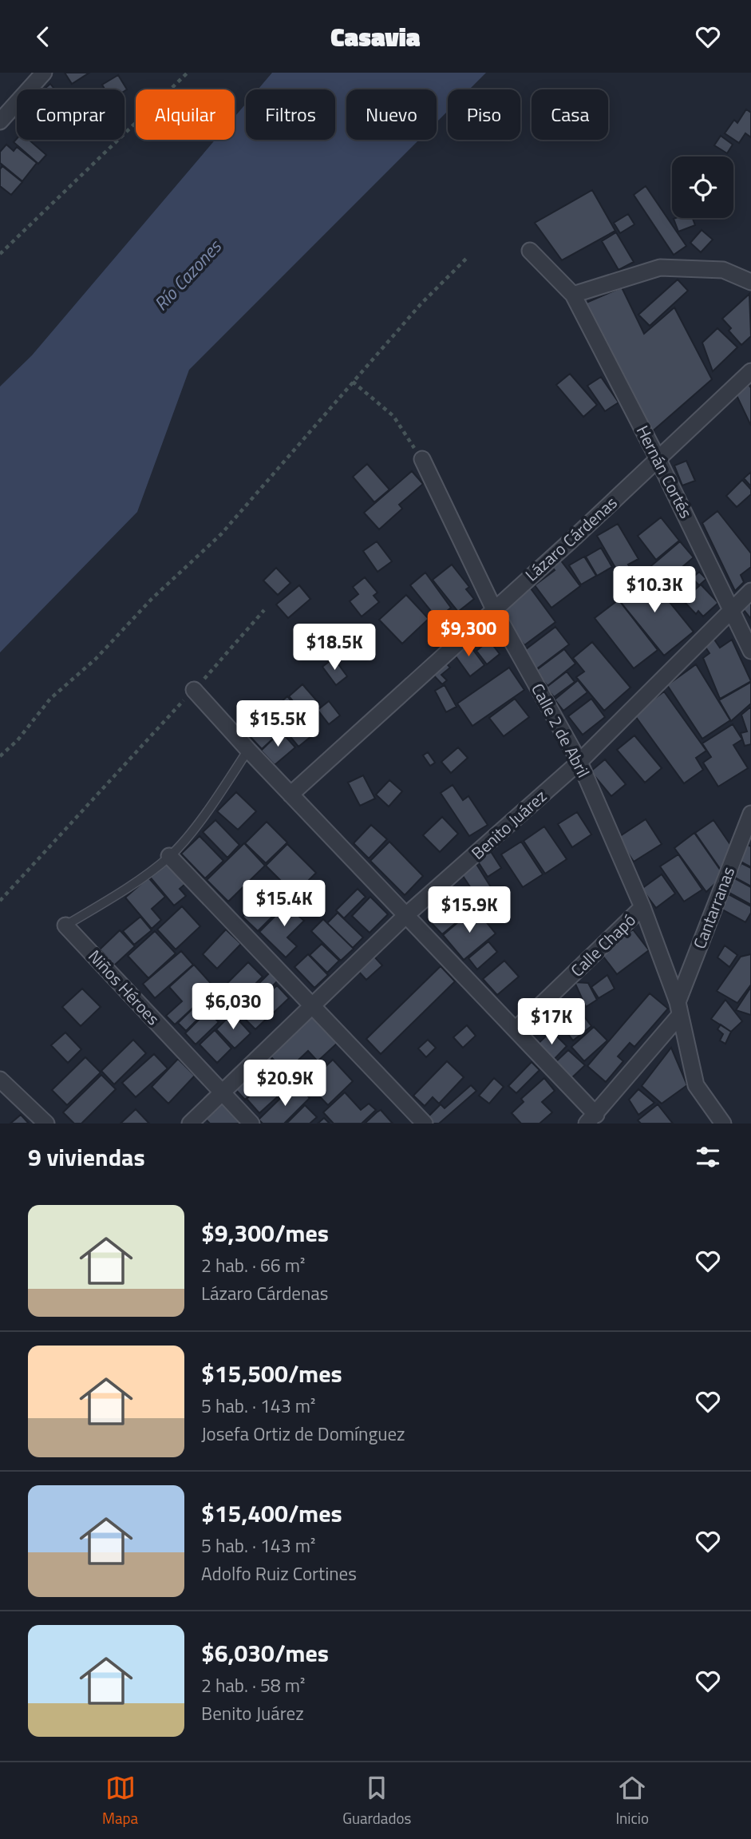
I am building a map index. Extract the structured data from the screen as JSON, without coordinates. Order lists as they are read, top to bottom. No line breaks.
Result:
{"streets":{"street":["Hernán Cortés","Lázaro Cárdenas","Calle 2 de Abril","Benito Juárez","Cantarranas","Calle Chapó","Niños Héroes"]},"crossings":[["Hernán Cortés","Lázaro Cárdenas"],["Hernán Cortés","Benito Juárez"],["Lázaro Cárdenas","Calle 2 de Abril"],["Calle 2 de Abril","Benito Juárez"],["Calle 2 de Abril","Cantarranas"],["Calle 2 de Abril","Calle Chapó"],["Benito Juárez","Niños Héroes"]],"water":["Río Cazones"],"page":{"header":"Casavia","chip":["Comprar","Alquilar","Filtros","Nuevo","Piso","Casa"],"price":["$10.3K","$9,300","$18.5K","$15.5K","$15.4K","$15.9K","$6,030","$17K","$20.9K"],"heading":"9 viviendas","list":[{"name":"$9,300/mes","note":"2 hab. · 66 m² · Lázaro Cárdenas"},{"name":"$15,500/mes","note":"5 hab. · 143 m² · Josefa Ortiz de Domínguez"},{"name":"$15,400/mes","note":"5 hab. · 143 m² · Adolfo Ruiz Cortines"},{"name":"$6,030/mes","note":"2 hab. · 58 m² · Benito Juárez"}],"tabs":["Mapa","Guardados","Inicio"]}}
